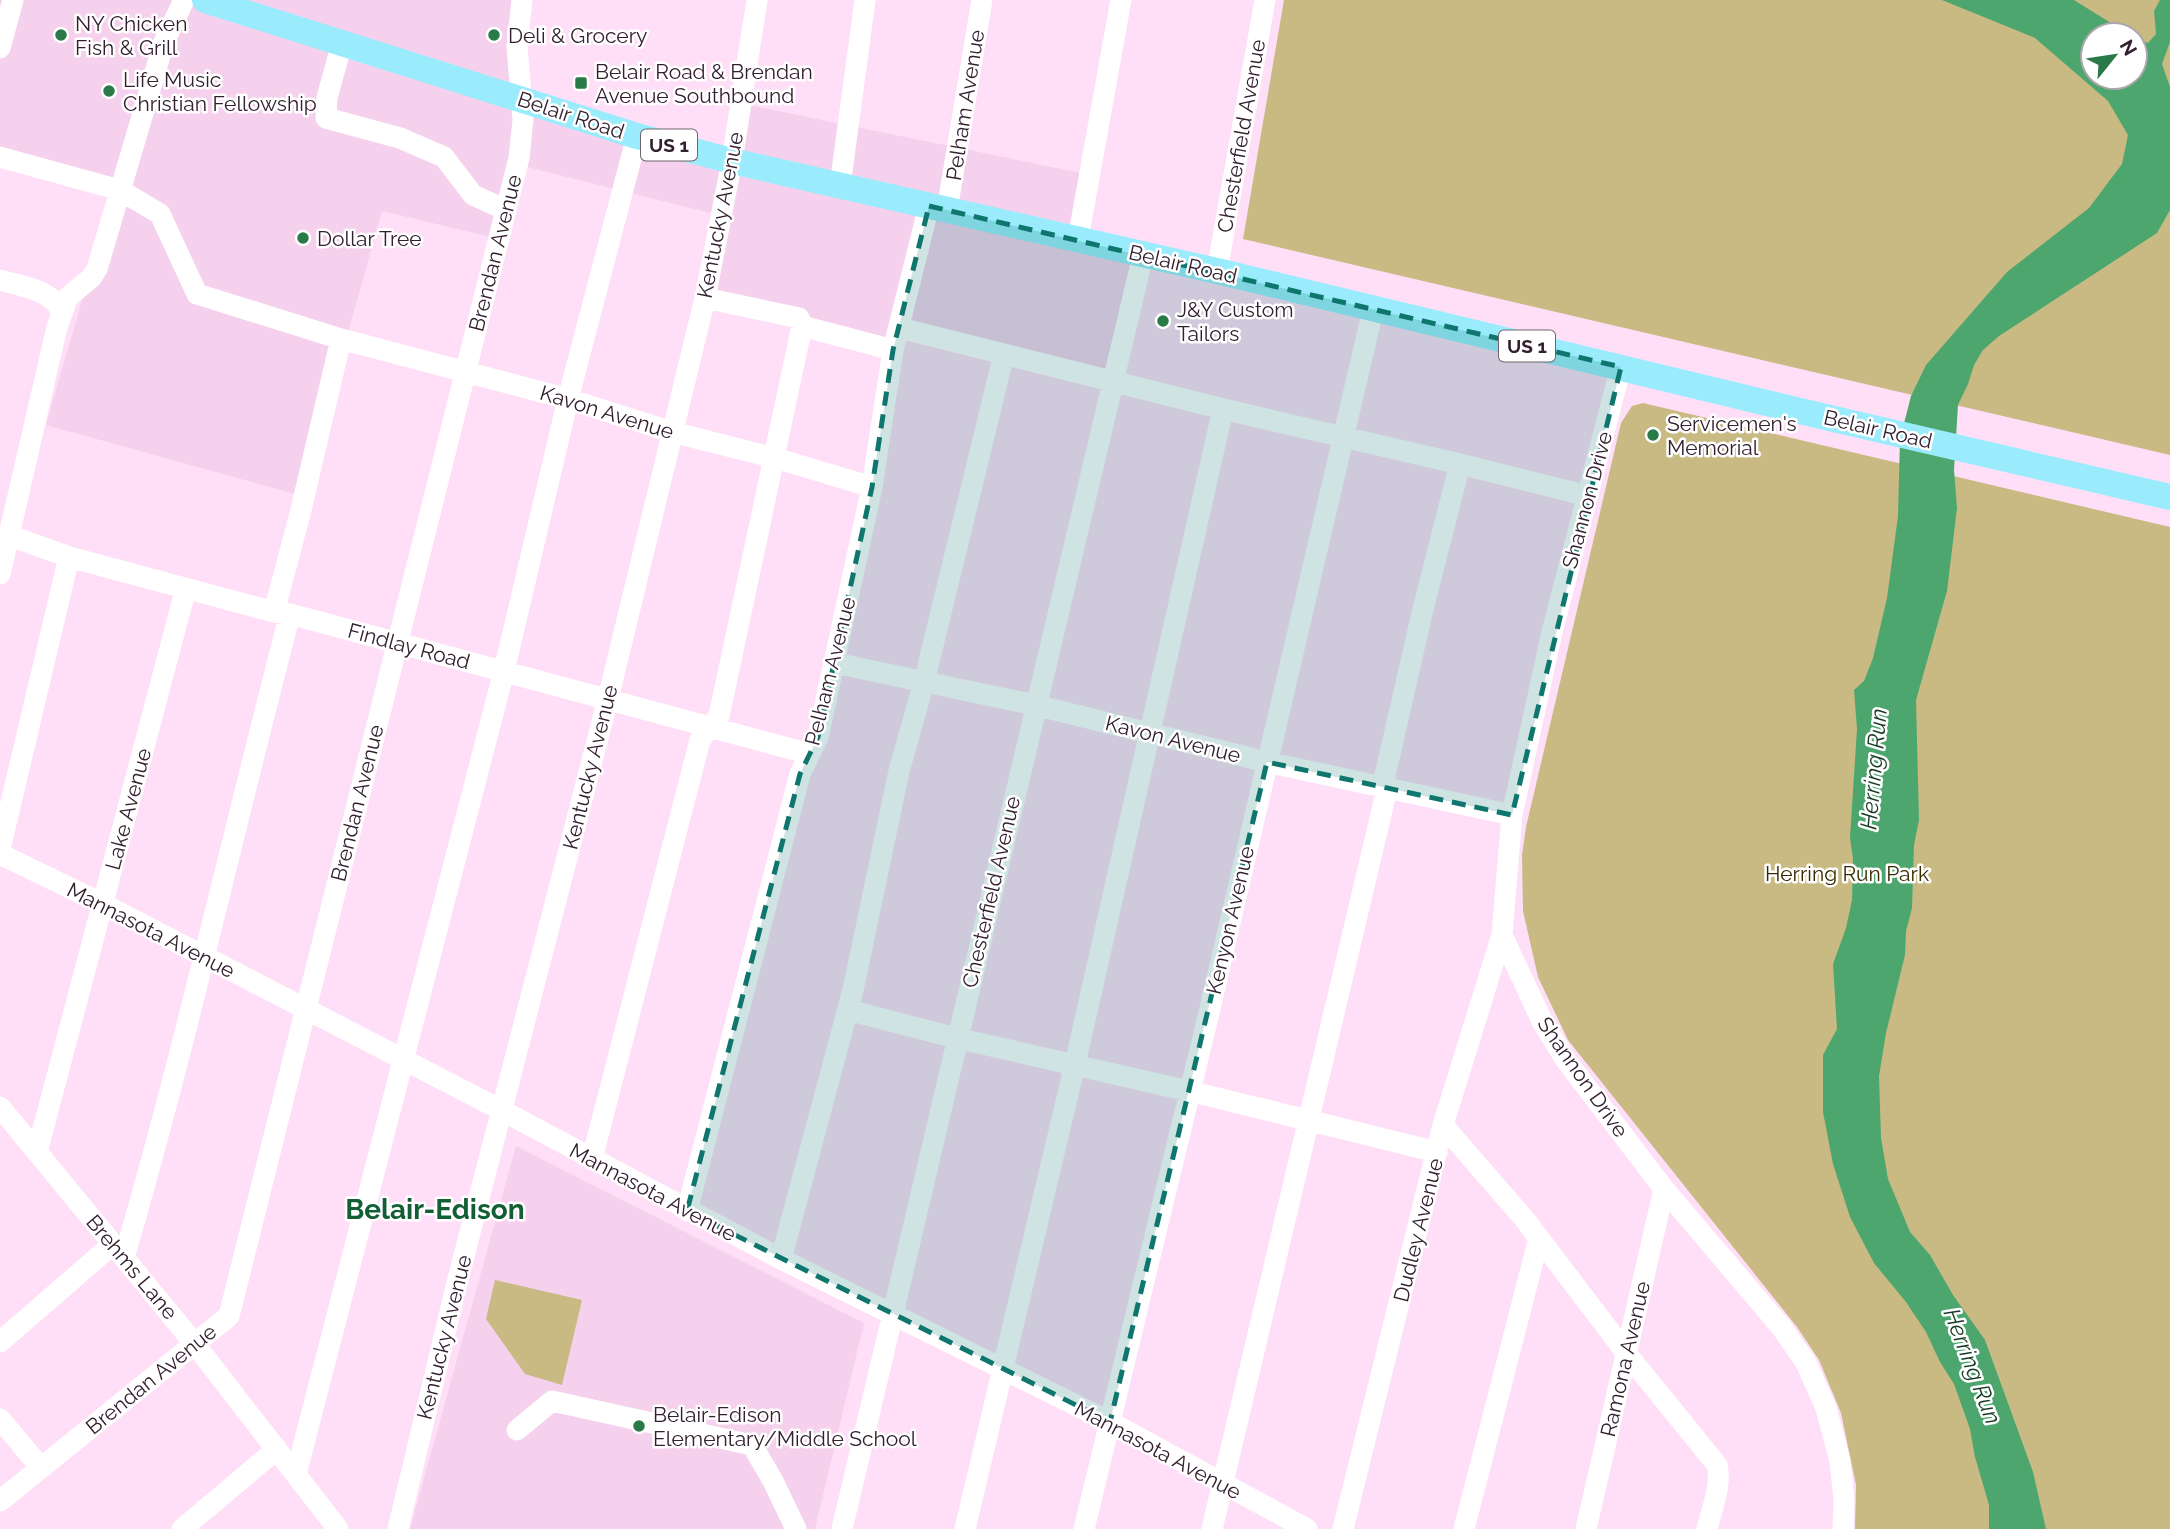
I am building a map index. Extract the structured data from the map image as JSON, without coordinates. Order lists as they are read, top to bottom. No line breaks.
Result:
{"streets":{"main road":["Belair Road","US 1"],"street":["Pelham Avenue","Chesterfield Avenue","Kentucky Avenue","Brendan Avenue","Kavon Avenue","Shannon Drive","Findlay Road","Lake Avenue","Kenyon Avenue","Mannasota Avenue","Dudley Avenue","Brehms Lane","Ramona Avenue"]},"crossings":[["Pelham Avenue","Belair Road"],["Pelham Avenue","Kavon Avenue"],["Pelham Avenue","Findlay Road"],["Pelham Avenue","Mannasota Avenue"],["Belair Road","Chesterfield Avenue"],["Belair Road","Kentucky Avenue"],["Belair Road","Brendan Avenue"],["Belair Road","Shannon Drive"],["Belair Road","Kenyon Avenue"],["Chesterfield Avenue","Kavon Avenue"],["Chesterfield Avenue","Mannasota Avenue"],["Kentucky Avenue","Kavon Avenue"],["Kentucky Avenue","Findlay Road"],["Kentucky Avenue","Mannasota Avenue"],["Brendan Avenue","Kavon Avenue"],["Brendan Avenue","Findlay Road"],["Brendan Avenue","Mannasota Avenue"],["Brendan Avenue","Brehms Lane"],["Kavon Avenue","Shannon Drive"],["Kavon Avenue","Kenyon Avenue"],["Shannon Drive","Dudley Avenue"],["Shannon Drive","Ramona Avenue"],["Findlay Road","Lake Avenue"],["Lake Avenue","Mannasota Avenue"],["Lake Avenue","Brehms Lane"],["Kenyon Avenue","Mannasota Avenue"]],"districts":["Belair-Edison"],"water":["Herring Run"],"parks":["Herring Run Park"],"places":{"other":["NY Chicken Fish & Grill","Deli & Grocery","Life Music Christian Fellowship","Dollar Tree","J&Y Custom Tailors","Servicemen's Memorial","Belair-Edison Elementary/Middle School"],"transit":["Belair Road & Brendan Avenue Southbound"]},"north":"top right"}
